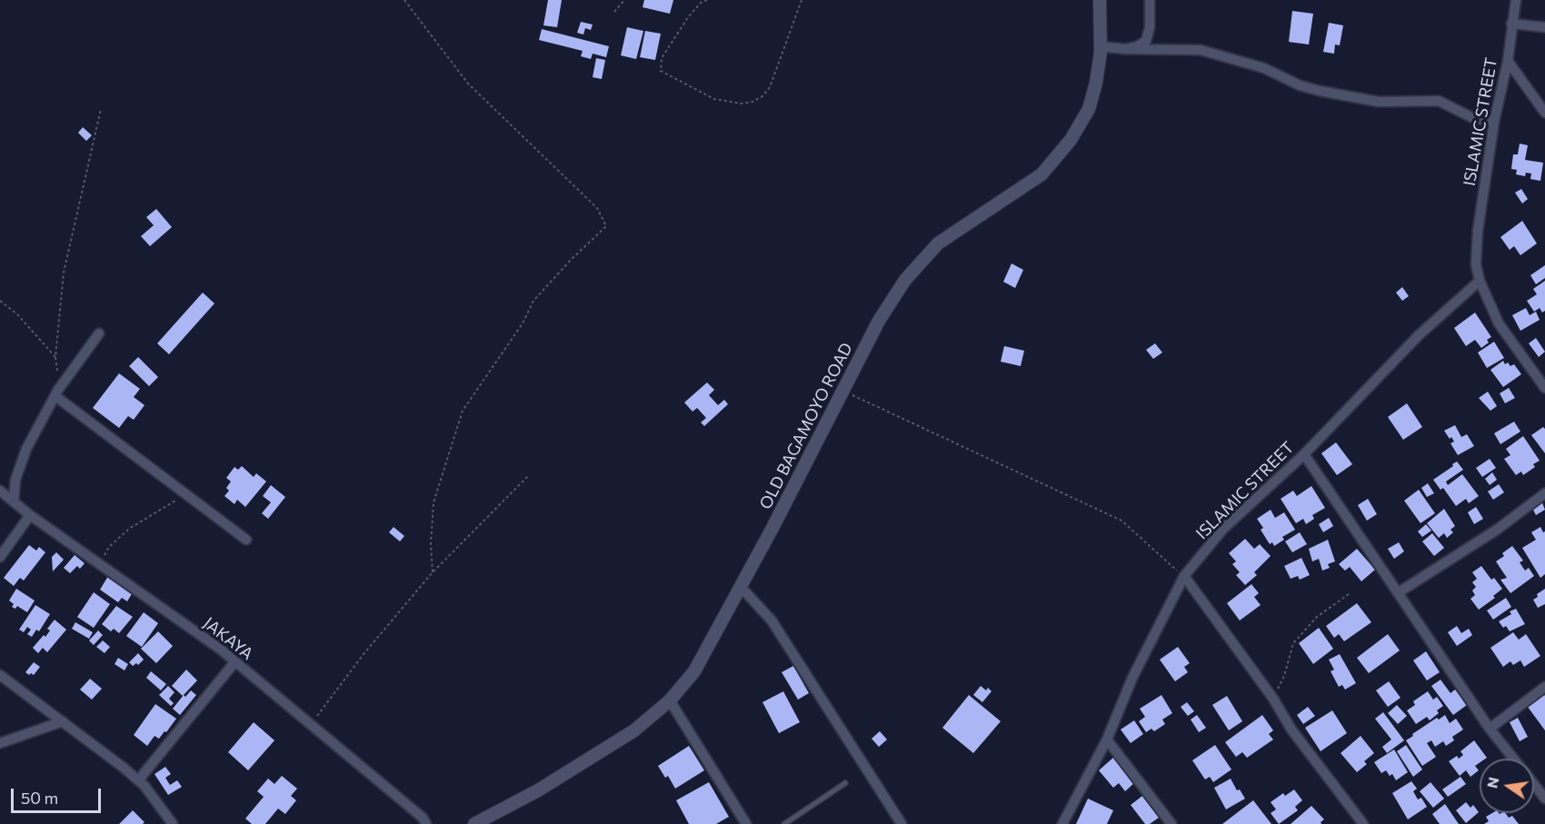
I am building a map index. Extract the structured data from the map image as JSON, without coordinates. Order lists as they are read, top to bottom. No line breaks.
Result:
{"streets":{"street":["ISLAMIC STREET","OLD BAGAMOYO ROAD","JAKAYA"]},"scale_bar":"50 m","north":"left"}
